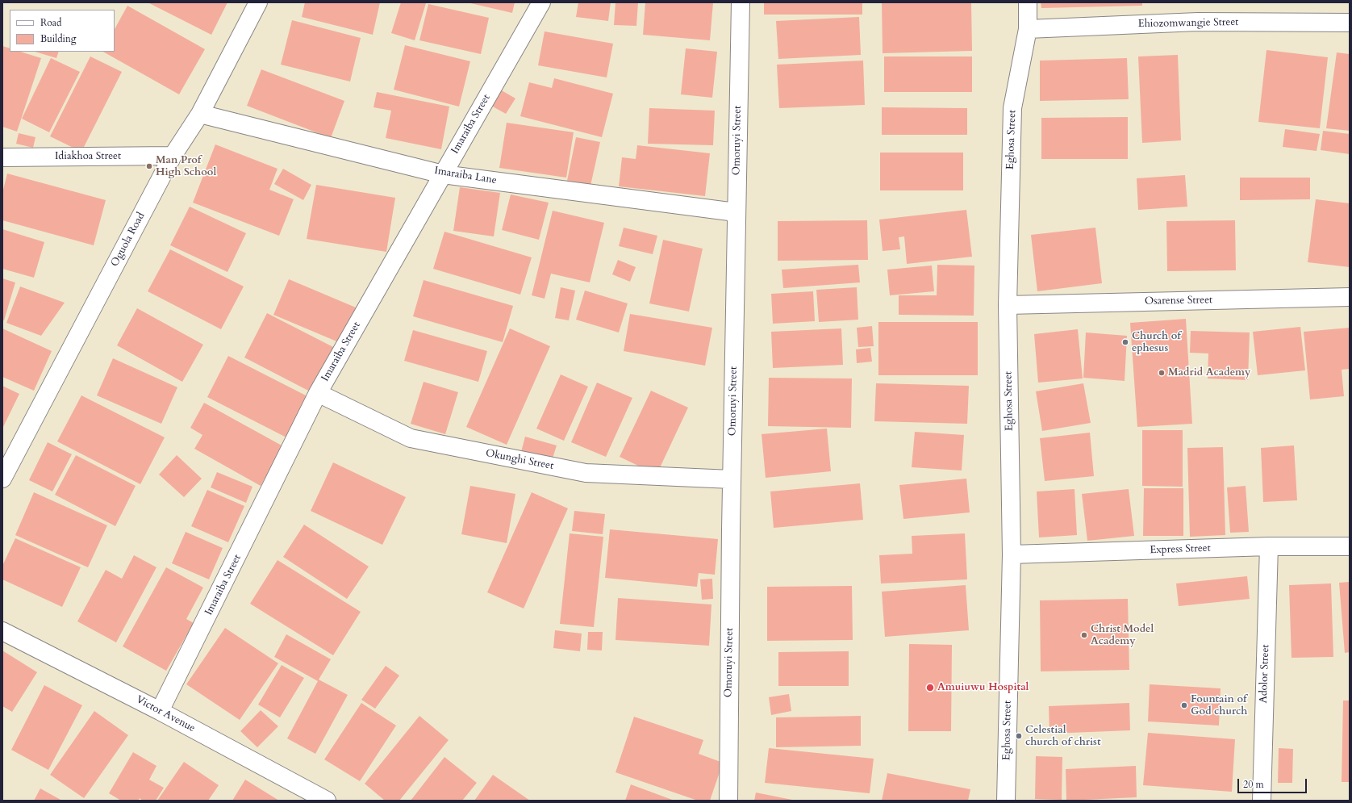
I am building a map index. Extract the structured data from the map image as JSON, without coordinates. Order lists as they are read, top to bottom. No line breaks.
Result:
{"streets":{"street":["Ehiozomwangie Street","Imaraiba Street","Eghosa Street","Omoruyi Street","Idiakhoa Street","Imaraiba Lane","Oguola Road","Osarense Street","Okunghi Street","Express Street","Adolor Street","Victor Avenue"]},"crossings":[["Ehiozomwangie Street","Eghosa Street"],["Imaraiba Street","Imaraiba Lane"],["Imaraiba Street","Okunghi Street"],["Imaraiba Street","Victor Avenue"],["Eghosa Street","Osarense Street"],["Eghosa Street","Express Street"],["Omoruyi Street","Imaraiba Lane"],["Omoruyi Street","Okunghi Street"],["Idiakhoa Street","Oguola Road"],["Imaraiba Lane","Oguola Road"],["Express Street","Adolor Street"]],"places":["Man Prof High School","Church of ephesus","Madrid Academy","Christ Model Academy","Amuiuwu Hospital","Fountain of God church","Celestial church of christ"],"legend":["Road","Building"],"scale_bar":"20 m"}
